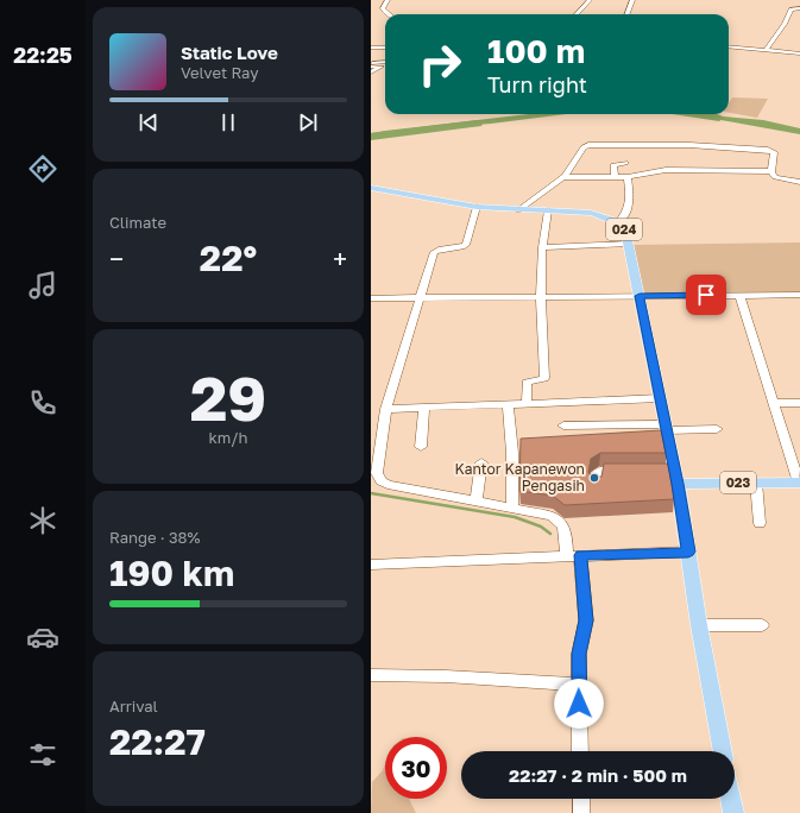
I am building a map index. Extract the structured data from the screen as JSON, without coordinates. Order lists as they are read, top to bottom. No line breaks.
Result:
{"streets":{"main road":["024","023"]},"crossings":[["024","023"]],"places":["Kantor Kapanewon Pengasih"],"page":{"tabs":"22:25","turn":["100 m","Turn right"],"song":["Static Love","Velvet Ray"],"tile":["Climate",["29","km/h"],["Range · 38%","190 km"],["Arrival","22:27"]],"heat":["−","22°","+"],"limit":"30","trip":"22:27 · 2 min · 500 m"}}
